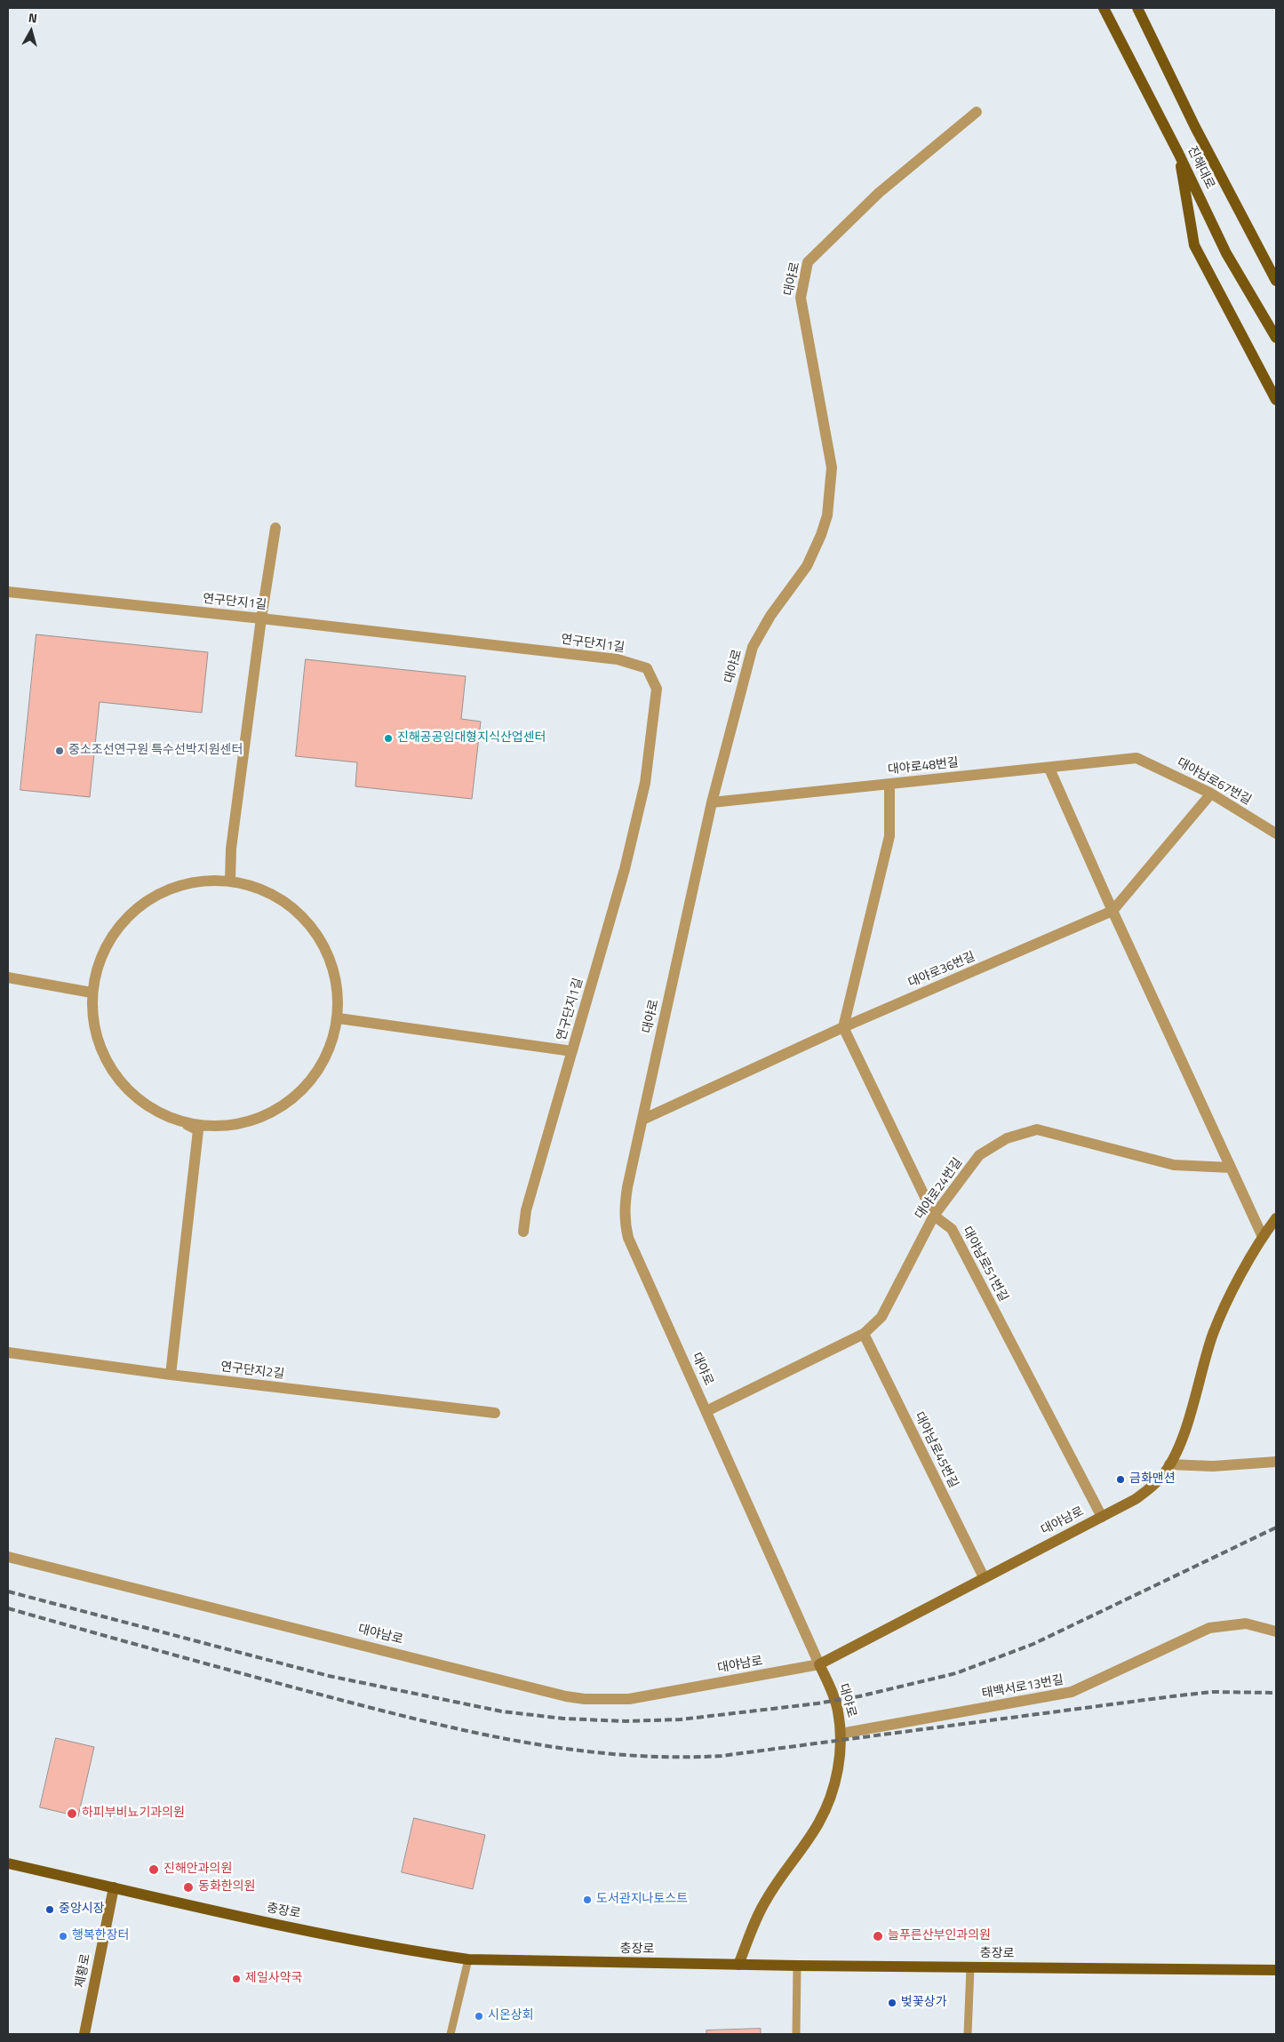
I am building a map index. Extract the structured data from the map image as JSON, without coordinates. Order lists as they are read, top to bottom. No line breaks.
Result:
{"streets":{"main road":["진해대로","충장로"],"street":["대야로","연구단지1길","대야로48번길","대야남로67번길","대야로36번길","대야로24번길","대야남로51번길","연구단지2길","대야남로45번길","대야남로","태백서로13번길","제황로"]},"crossings":[["대야로","대야로48번길"],["대야로","대야로36번길"],["대야로","대야로24번길"],["대야로","대야남로"],["대야로","태백서로13번길"],["대야로","충장로"],["대야로48번길","대야남로67번길"],["대야남로67번길","대야로36번길"],["대야로36번길","대야남로51번길"],["대야로24번길","대야남로51번길"],["대야로24번길","대야남로45번길"],["대야남로51번길","대야남로"],["대야남로45번길","대야남로"],["충장로","제황로"]],"places":["진해공공임대형지식산업센터","중소조선연구원 특수선박지원센터","금화맨션","하피부비뇨기과의원","진해안과의원","동화한의원","도서관지나토스트","중앙시장","행복한장터","늘푸른산부인과의원","제일사약국","벚꽃상가","시온상회"],"north":"top"}
